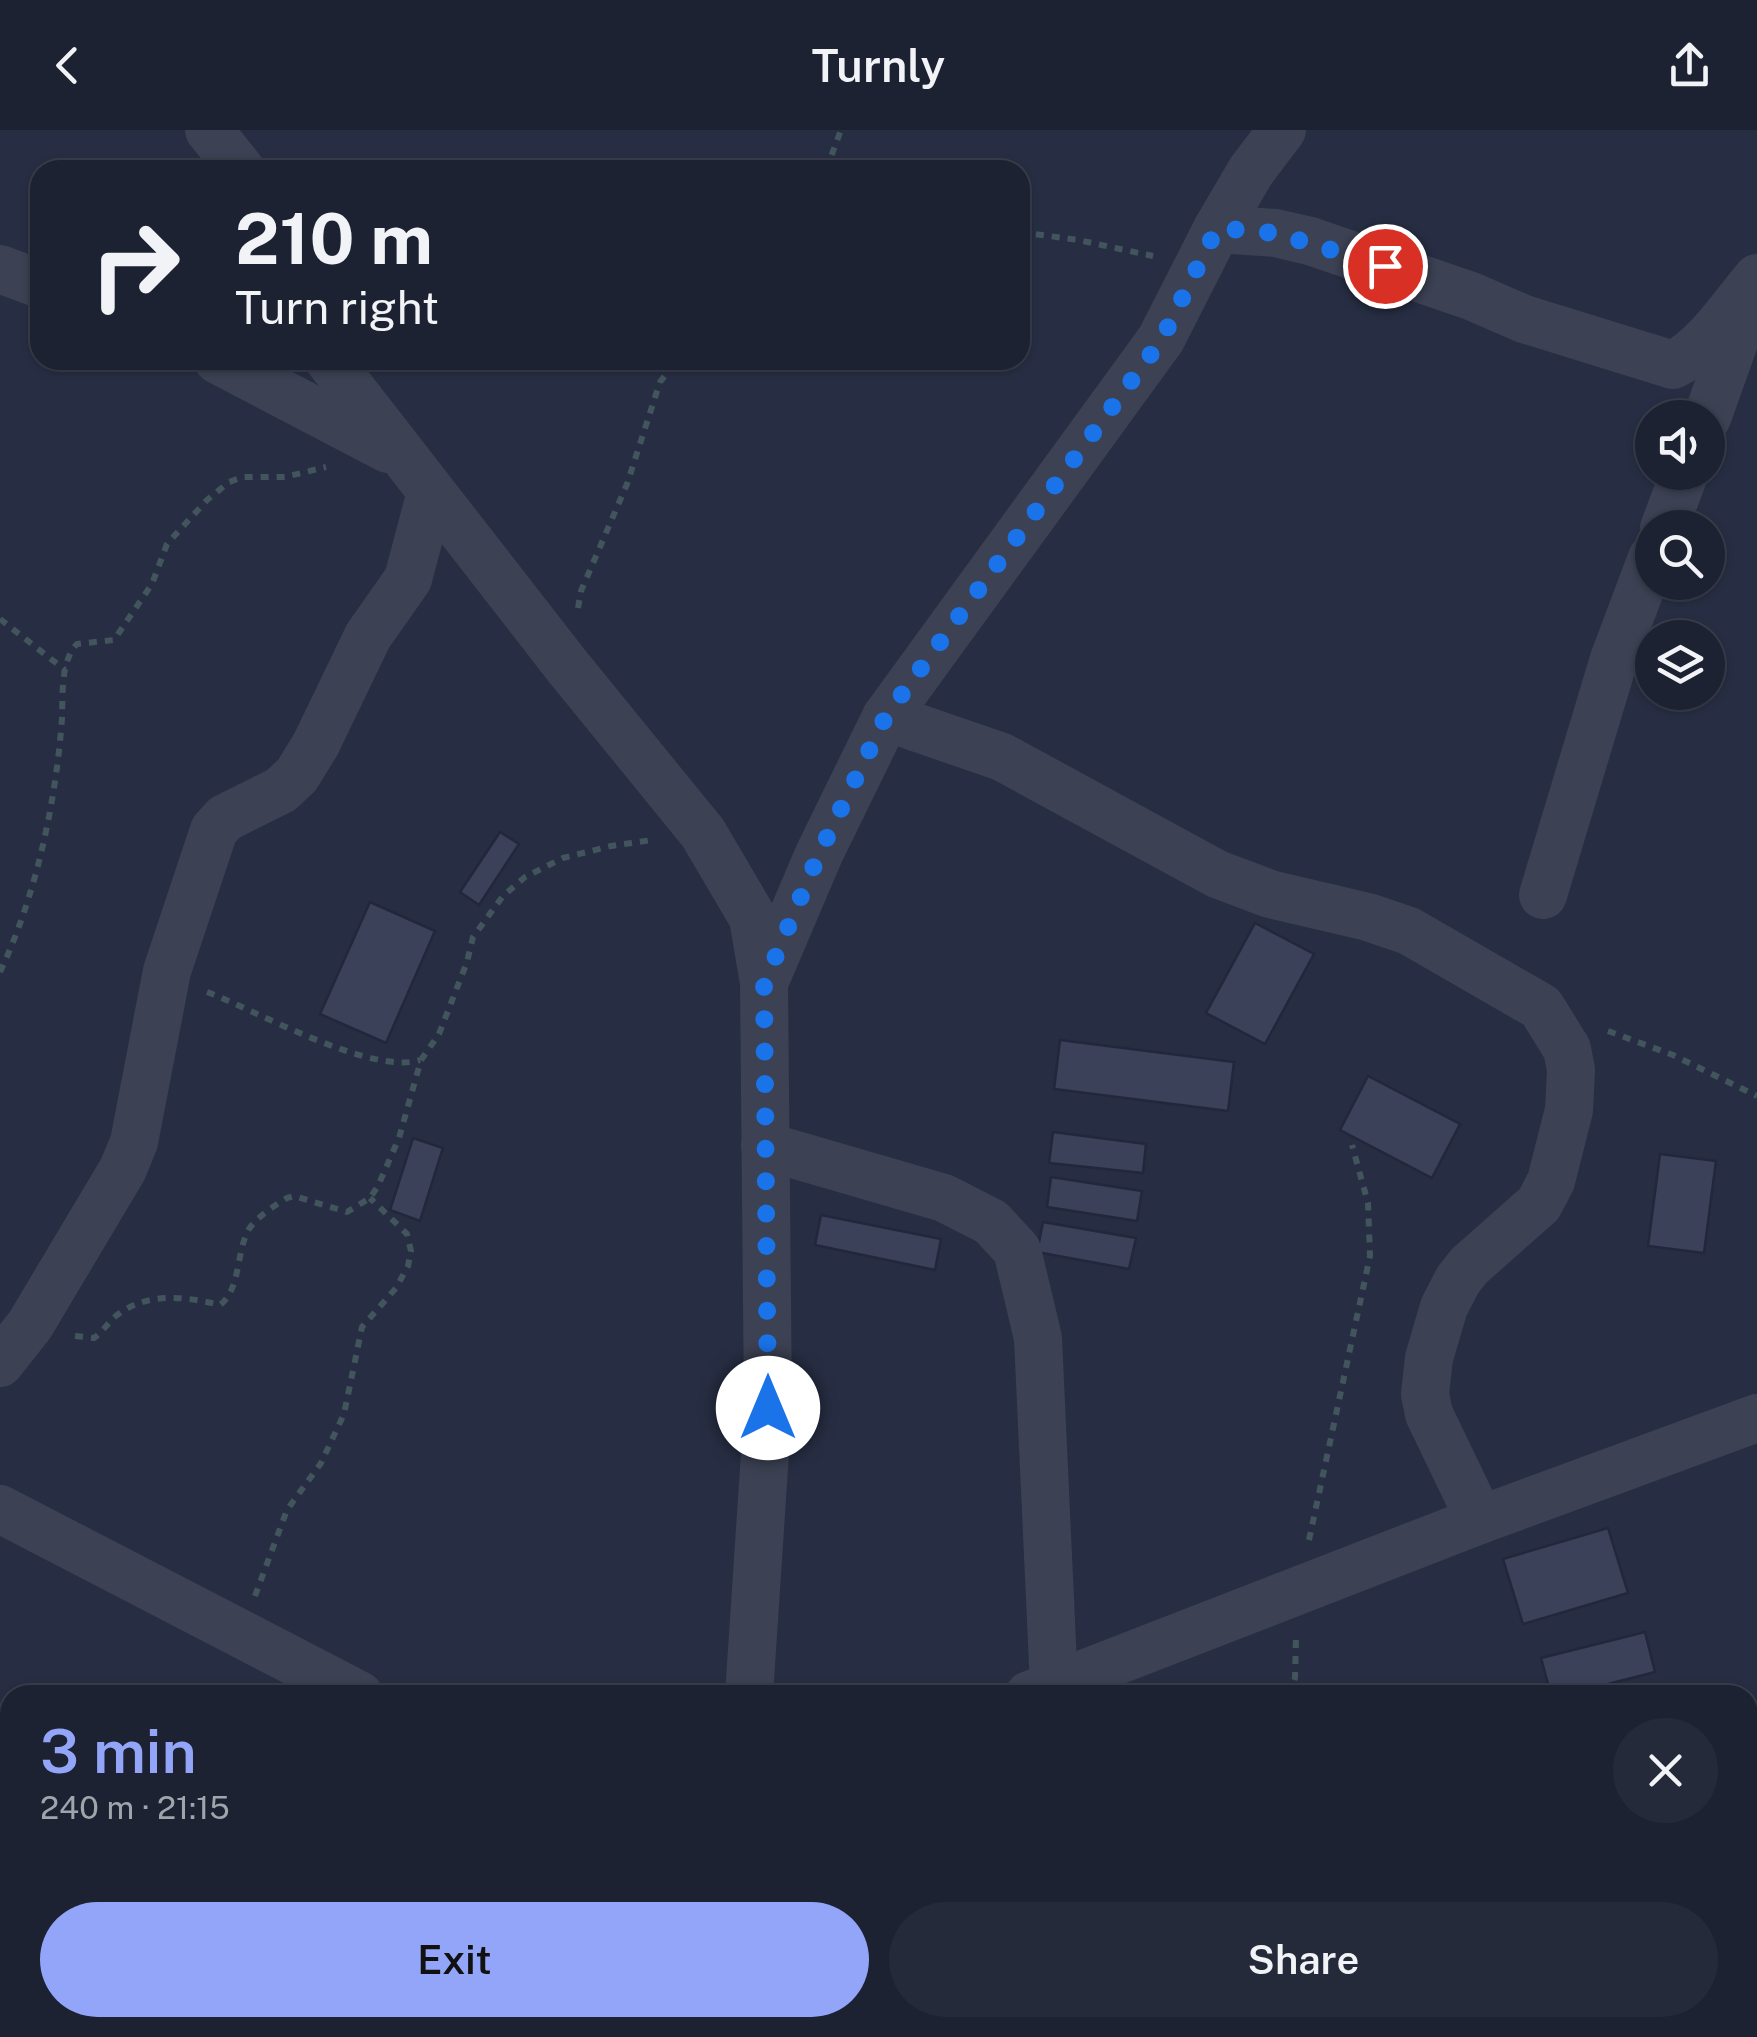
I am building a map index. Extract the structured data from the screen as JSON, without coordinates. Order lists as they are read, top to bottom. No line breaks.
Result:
{"page":{"header":"Turnly","turn":["210 m","Turn right"],"heading":["3 min","240 m · 21:15"],"buttons":["Exit","Share"]}}
